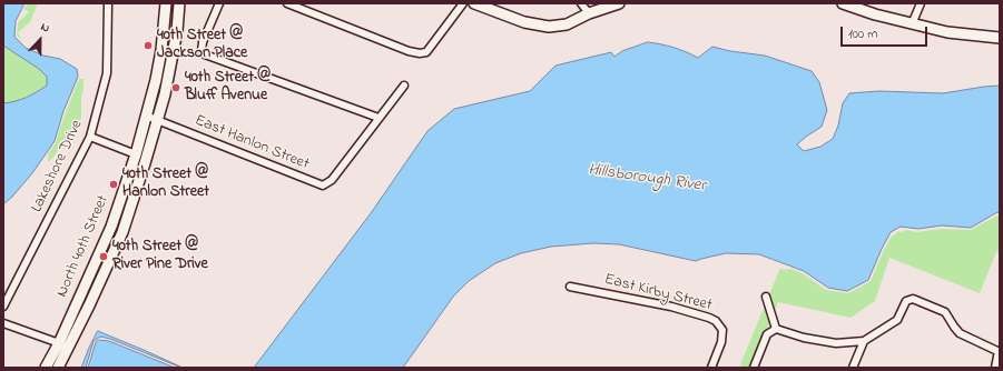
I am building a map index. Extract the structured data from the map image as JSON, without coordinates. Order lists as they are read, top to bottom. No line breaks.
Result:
{"streets":{"main road":["North 40th Street"],"street":["East Hanlon Street","Lakeshore Drive","East Kirby Street"]},"crossings":[["East Hanlon Street","North 40th Street"]],"water":["Hillsborough River"],"places":["40th Street @ Jackson Place","40th Street @ Bluff Avenue","40th Street @ Hanlon Street","40th Street @ River Pine Drive"],"scale_bar":"100 m","north":"top"}
